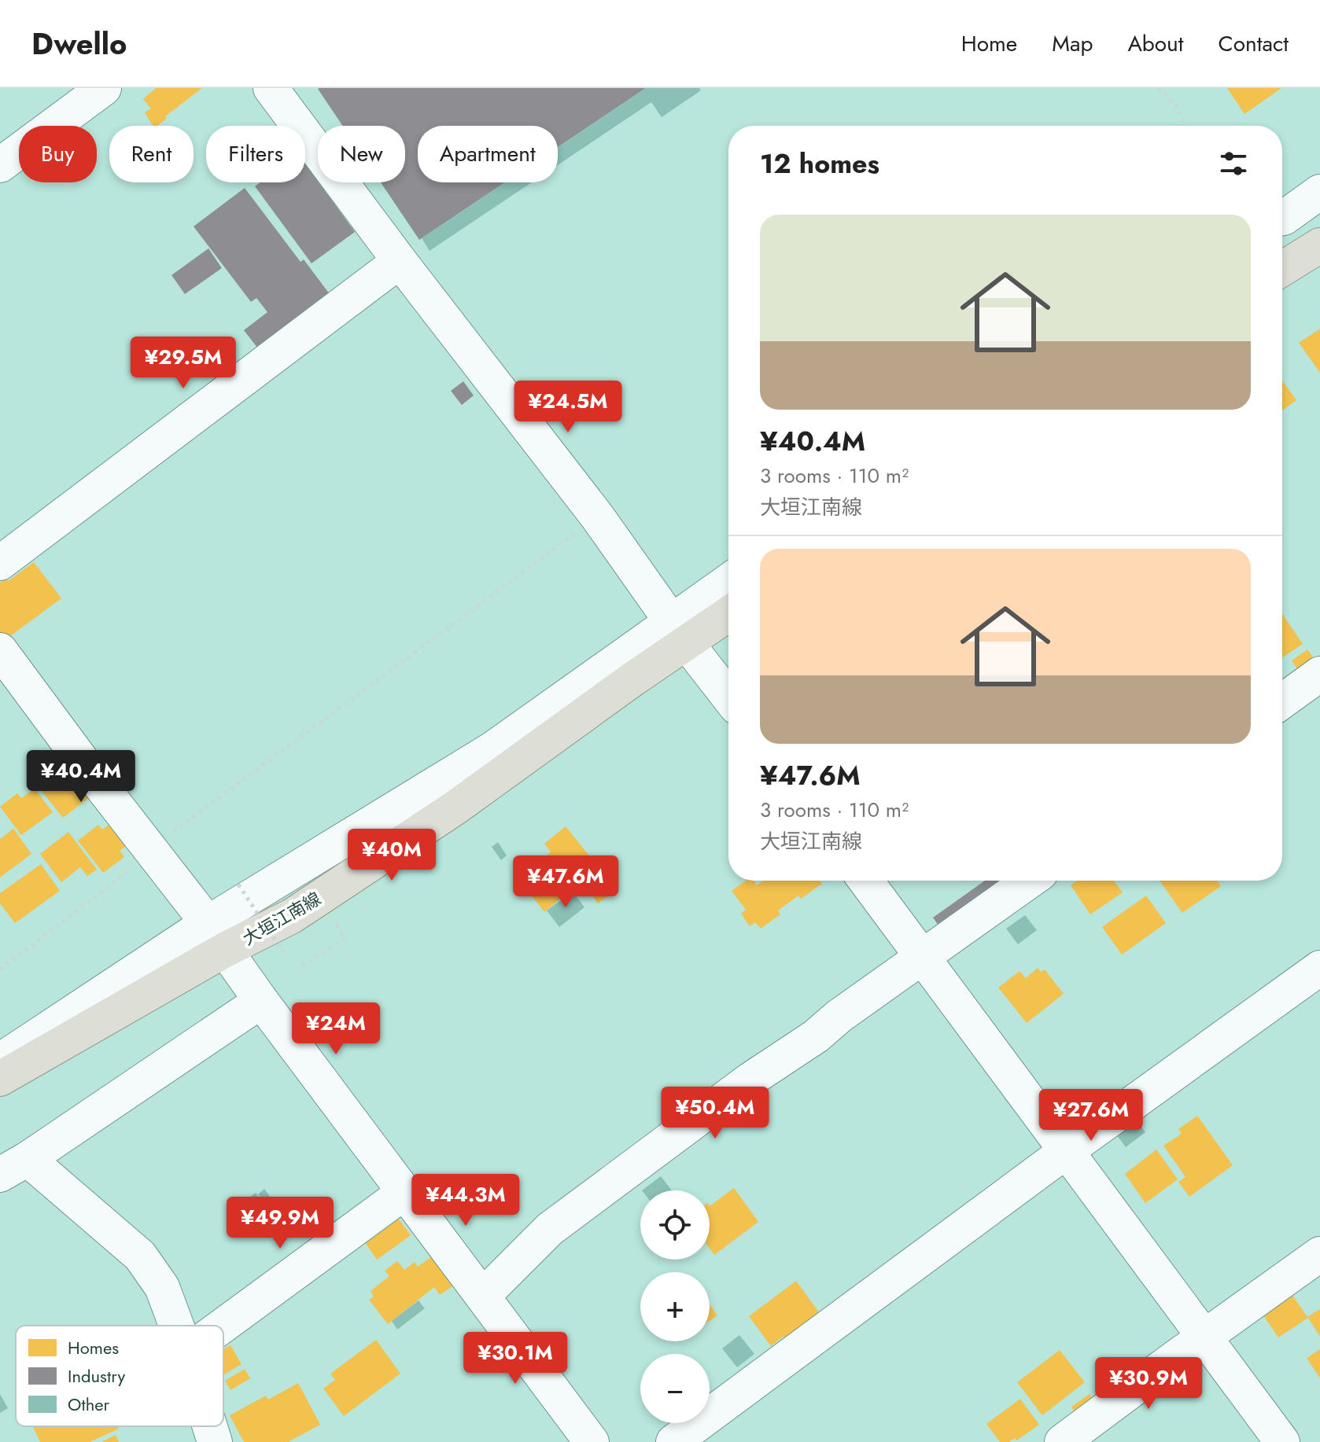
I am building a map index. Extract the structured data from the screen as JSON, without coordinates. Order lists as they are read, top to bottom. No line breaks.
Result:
{"streets":{"main road":["大垣江南線"]},"legend":["Homes","Industry","Other"],"page":{"header":"Dwello","nav":["Home","Map","About","Contact"],"chip":["Buy","Rent","Filters","New","Apartment"],"heading":"12 homes","list":[{"name":"¥40.4M","note":"3 rooms · 110 m² · 大垣江南線"},{"name":"¥47.6M","note":"3 rooms · 110 m² · 大垣江南線"}],"price":["¥29.5M","¥24.5M","¥40.4M","¥40M","¥47.6M","¥24M","¥50.4M","¥27.6M","¥44.3M","¥49.9M","¥30.1M","¥30.9M"],"map_buttons":["+","−"]}}
